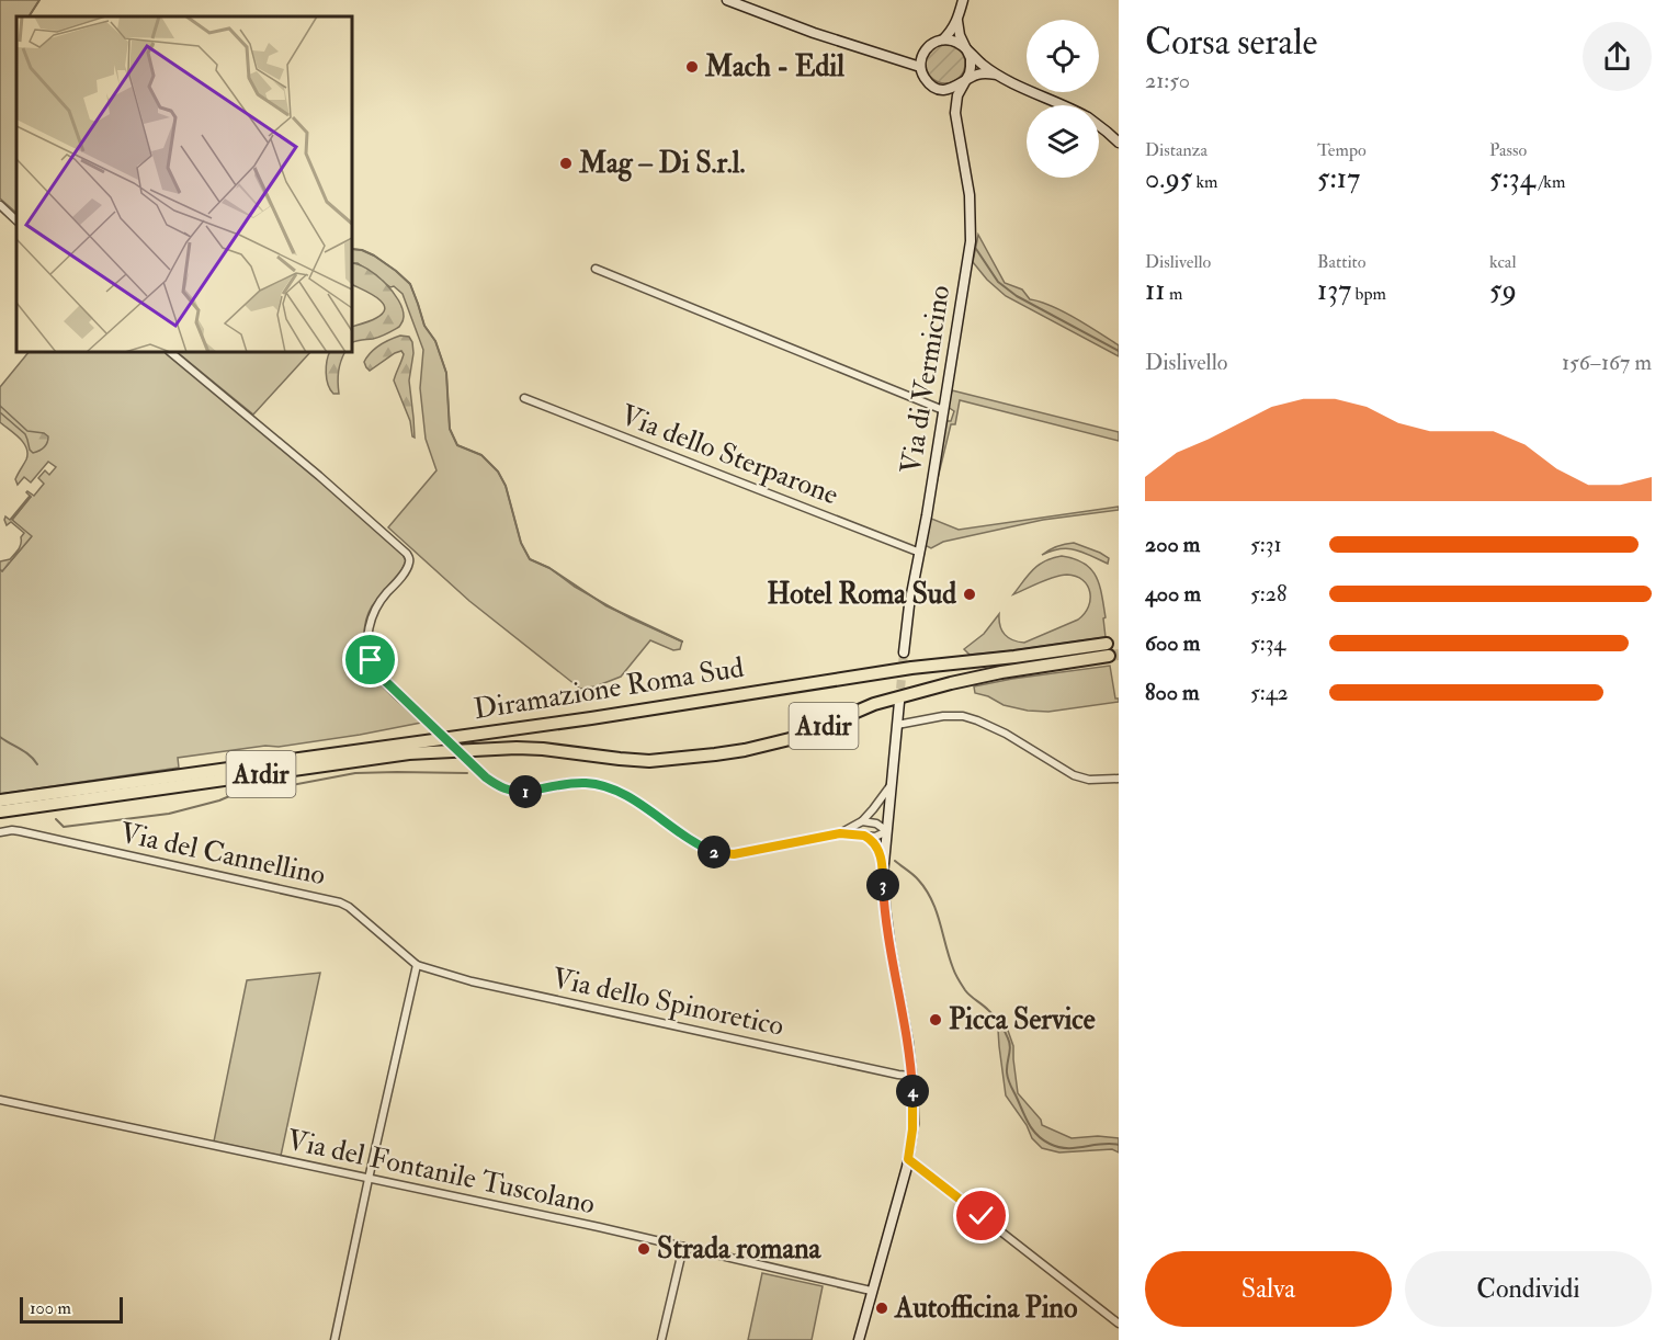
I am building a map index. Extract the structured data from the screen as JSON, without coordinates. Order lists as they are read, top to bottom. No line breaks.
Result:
{"streets":{"highway":["Diramazione Roma Sud","A1dir"],"main road":["Via di Vermicino"],"street":["Via dello Sterparone","Via del Cannellino","Via dello Spinoretico","Via del Fontanile Tuscolano"]},"crossings":[["Via di Vermicino","Via dello Sterparone"],["Via del Cannellino","Via dello Spinoretico"]],"places":["Mach - Edil","Mag – Di S.r.l.","Hotel Roma Sud","Picca Service","Strada romana","Autofficina Pino"],"scale_bar":"100 m","page":{"heading":["Corsa serale","21:50"],"stats":[["Distanza","0.95 km"],["Tempo","5:17"],["Passo","5:34 /km"],["Dislivello","11 m"],["Battito","137 bpm"],["kcal","59"]],"chart":["Dislivello","156–167 m"],"list":[{"name":"200 m","note":"5:31"},{"name":"400 m","note":"5:28"},{"name":"600 m","note":"5:34"},{"name":"800 m","note":"5:42"}],"pins":["1","2","3","4"],"buttons":["Salva","Condividi"],"scale":"100 m"}}
